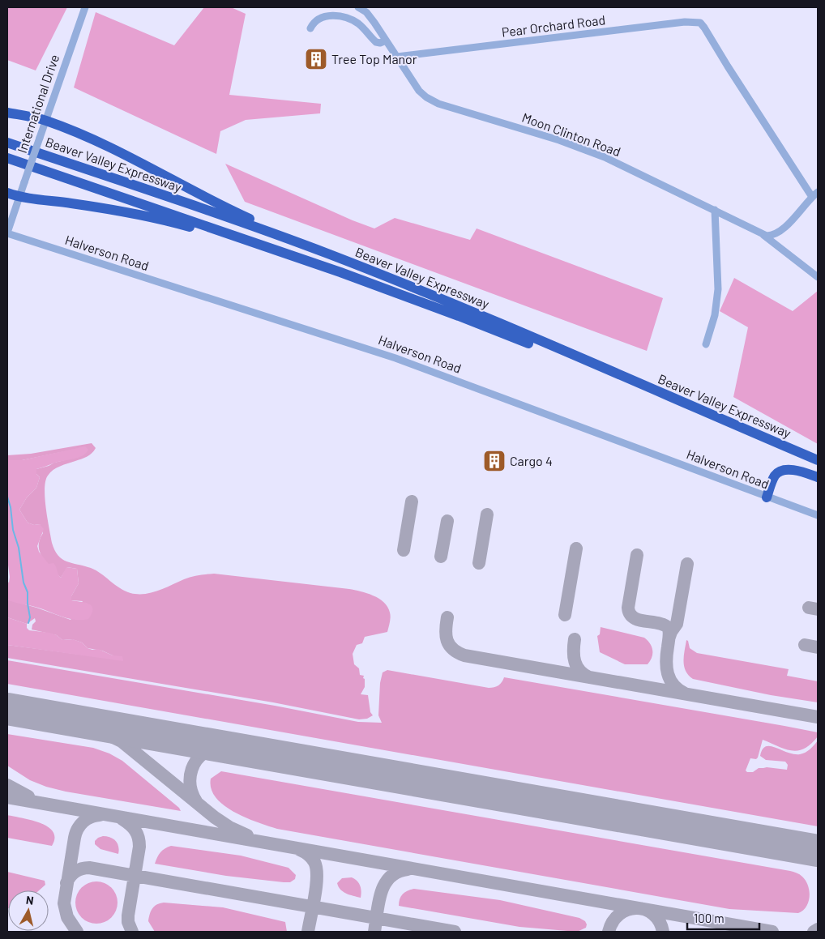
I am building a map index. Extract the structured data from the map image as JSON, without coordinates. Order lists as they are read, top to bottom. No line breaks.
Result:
{"streets":{"highway":["Beaver Valley Expressway"],"street":["Pear Orchard Road","International Drive","Moon Clinton Road","Halverson Road"]},"crossings":[["Pear Orchard Road","Moon Clinton Road"],["International Drive","Halverson Road"]],"places":{"building":["Tree Top Manor","Cargo 4"]},"scale_bar":"100 m","north":"top"}
